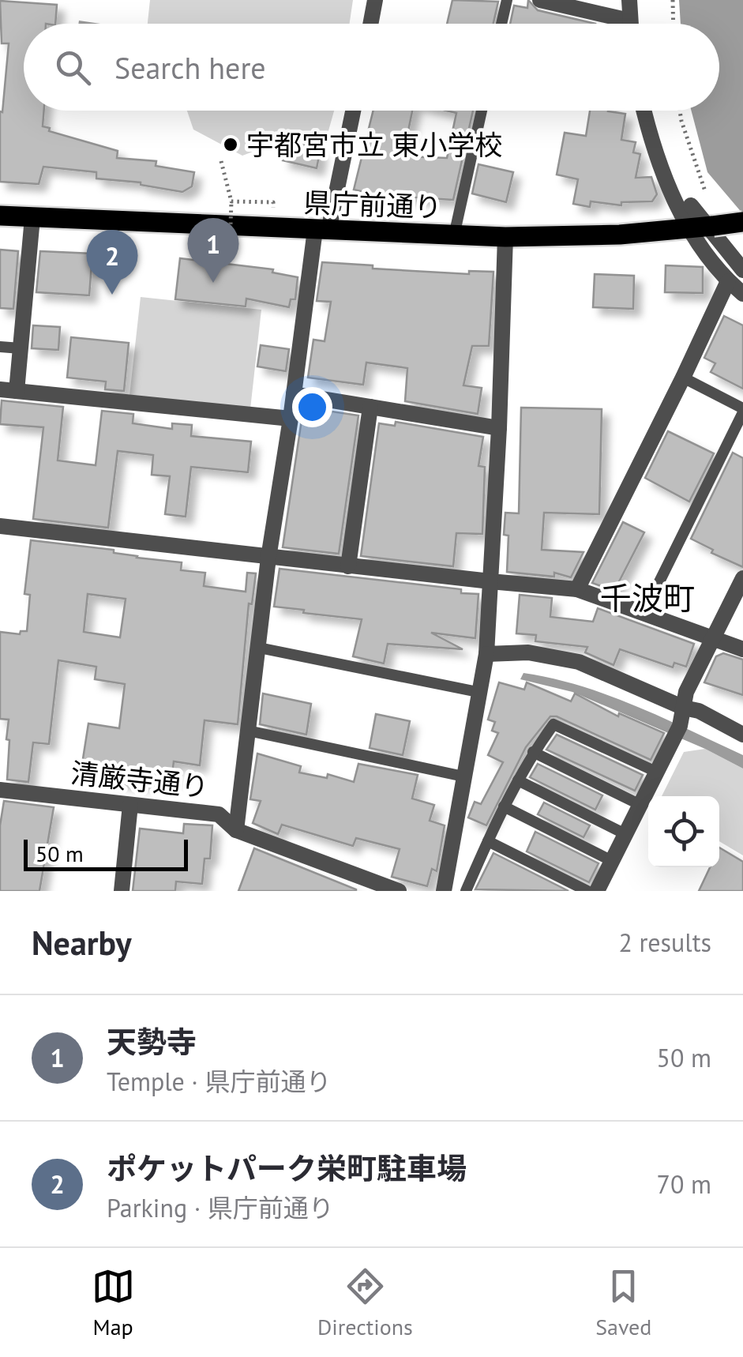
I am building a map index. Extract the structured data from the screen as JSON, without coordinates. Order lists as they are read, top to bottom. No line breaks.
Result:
{"streets":{"main road":["県庁前通り"],"street":["清厳寺通り"]},"districts":["千波町"],"places":["宇都宮市立 東小学校"],"scale_bar":"50 m","page":{"search":"Search here","pins":["1","2"],"scale":"50 m","heading":["Nearby","2 results"],"list":[{"mark":"1","name":"天勢寺","note":"Temple · 県庁前通り","value":"50 m"},{"mark":"2","name":"ポケットパーク栄町駐車場","note":"Parking · 県庁前通り","value":"70 m"}],"nav":["Map","Directions","Saved"]}}
